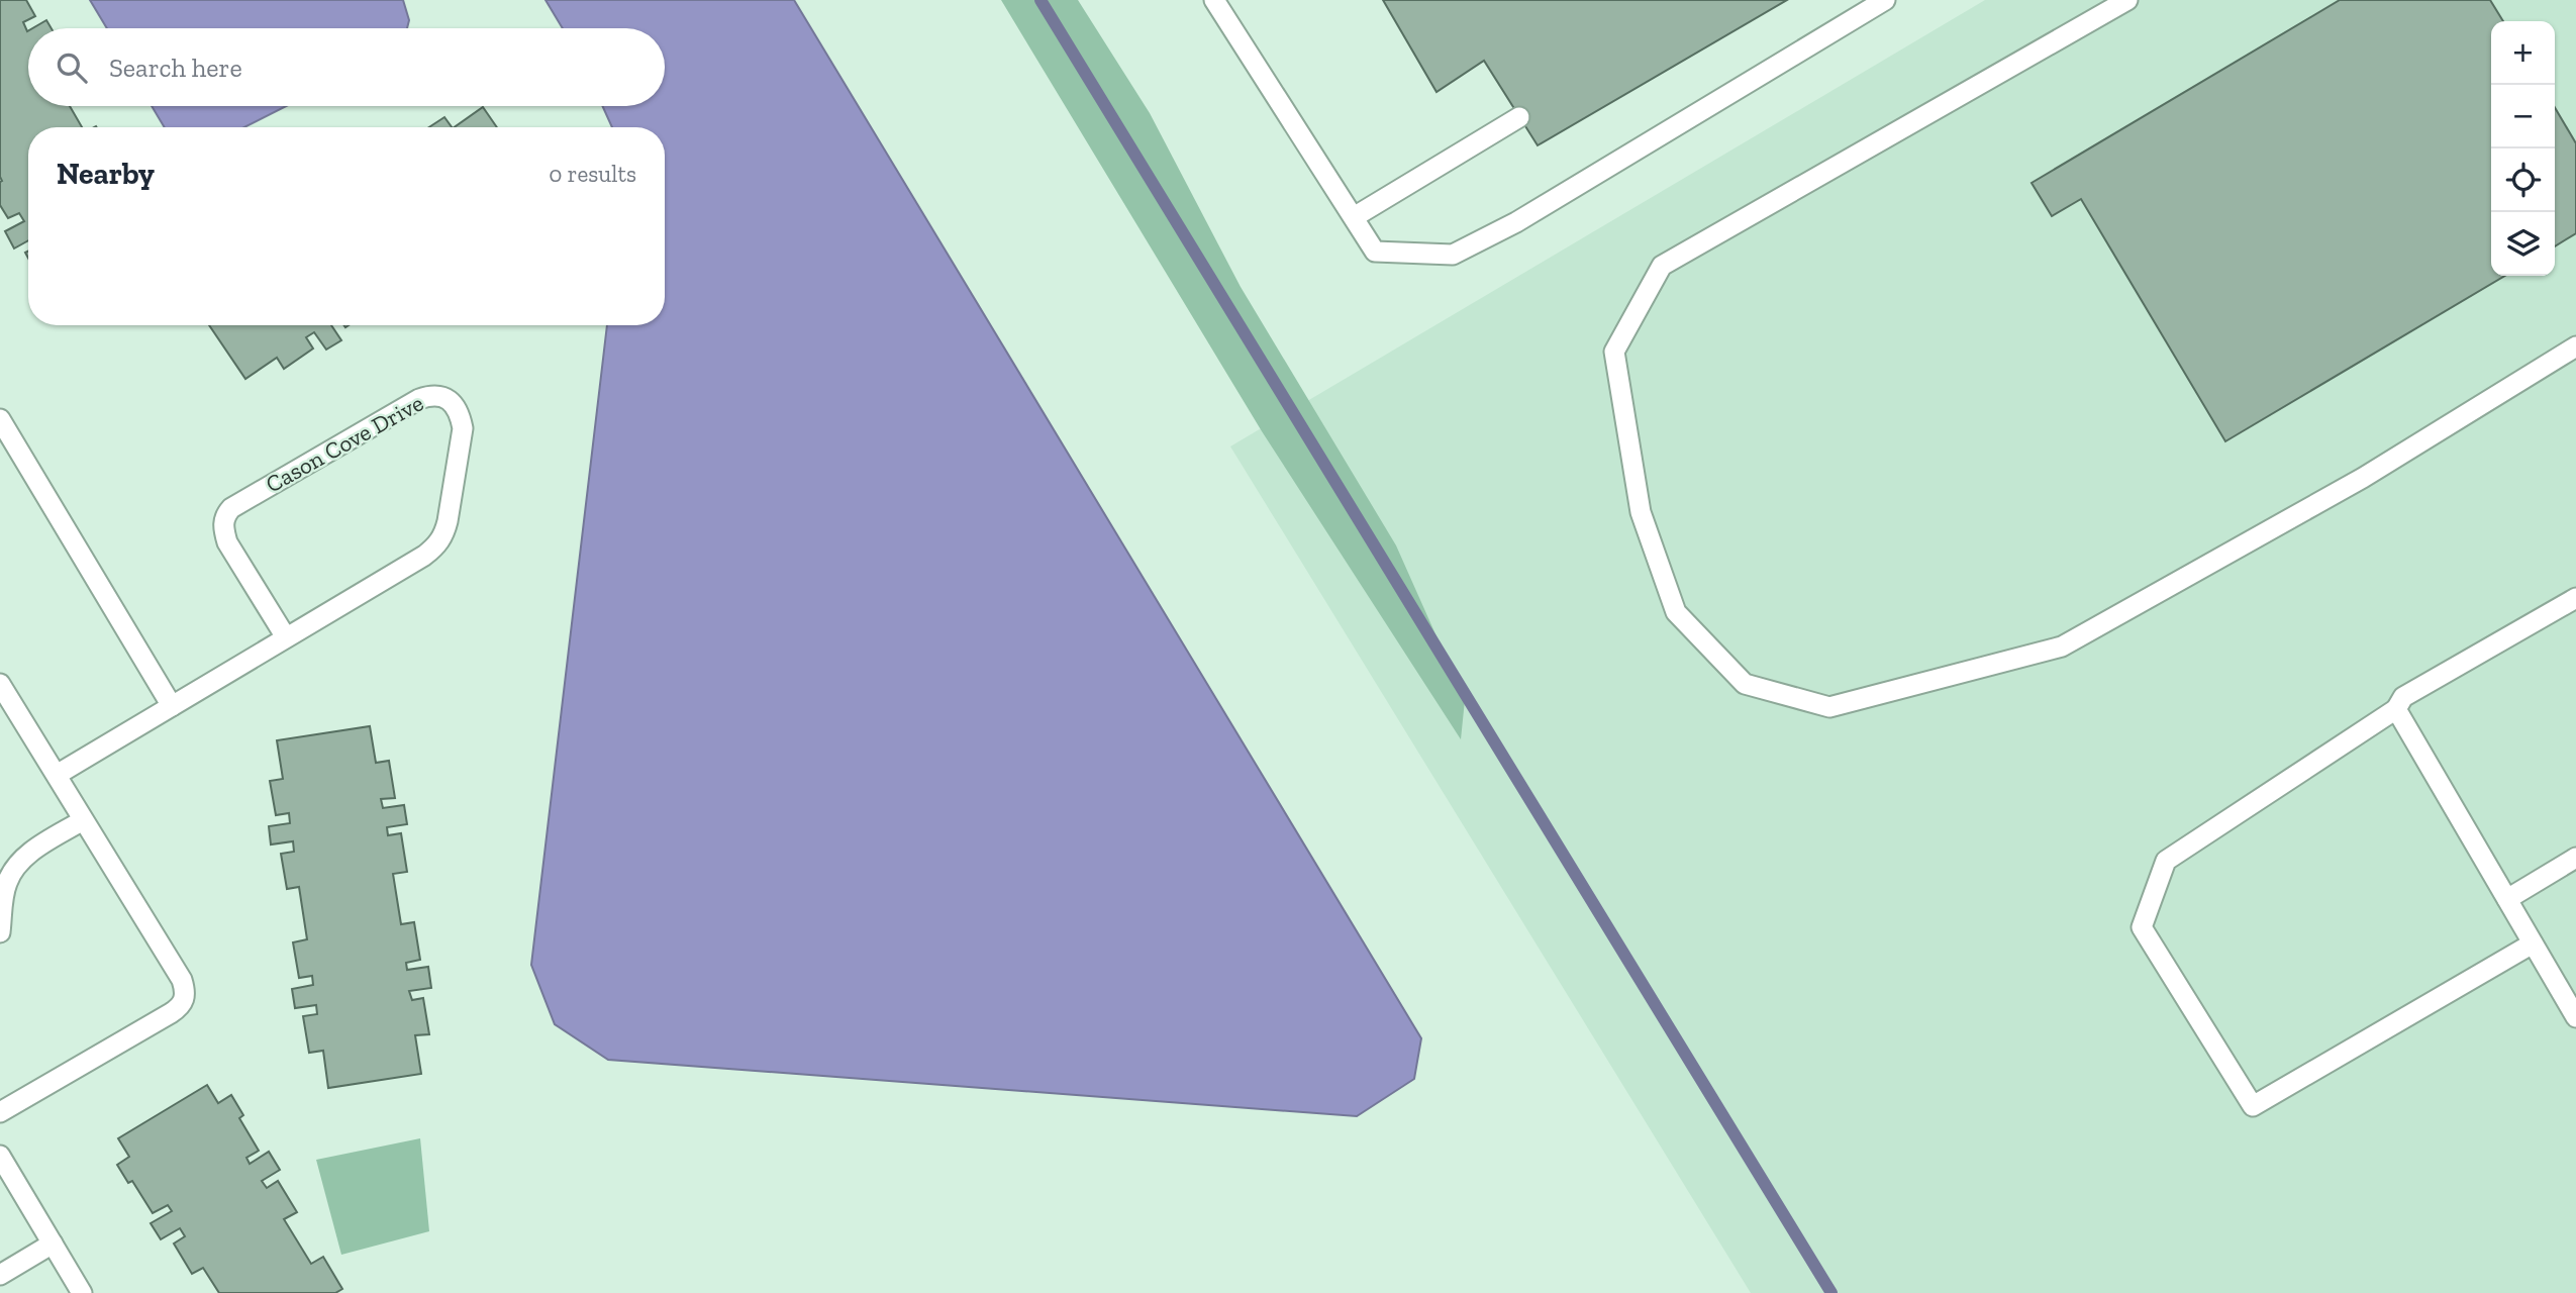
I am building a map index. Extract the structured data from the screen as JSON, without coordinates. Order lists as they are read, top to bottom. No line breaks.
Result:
{"streets":{"lane":["Cason Cove Drive"]},"page":{"map_buttons":["+","−"],"search":"Search here","heading":["Nearby","0 results"]}}
